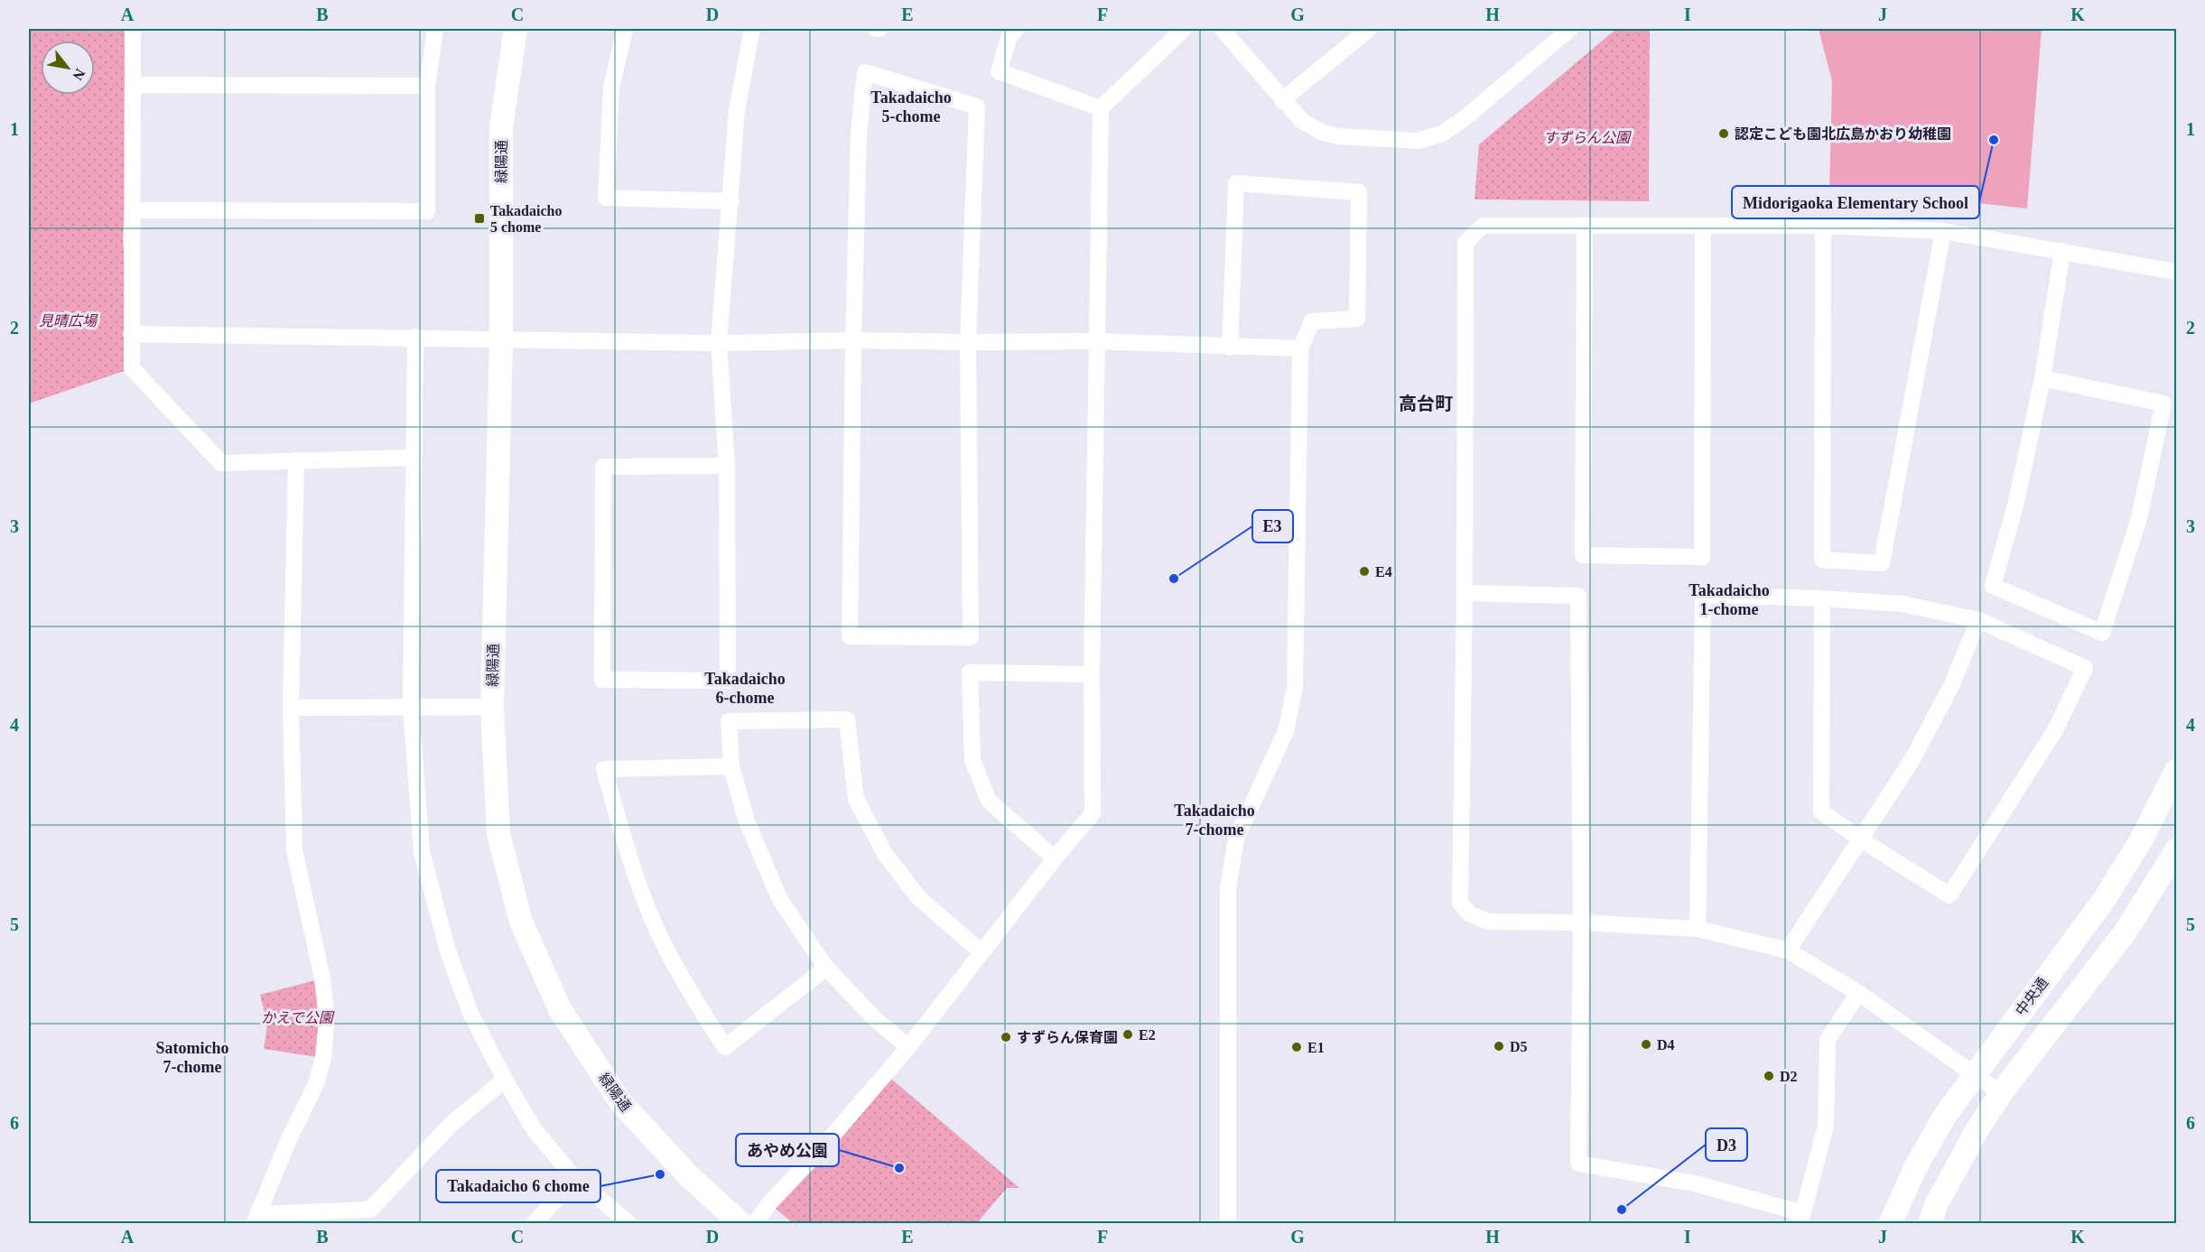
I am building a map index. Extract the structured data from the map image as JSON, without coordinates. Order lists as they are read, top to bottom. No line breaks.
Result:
{"streets":{"street":["緑陽通","中央通"]},"districts":["Takadaicho 5-chome","高台町","Takadaicho 1-chome","Takadaicho 6-chome","Takadaicho 7-chome","Satomicho 7-chome"],"parks":["すずらん公園","見晴広場","かえで公園"],"places":{"other":["認定こども園北広島かおり幼稚園","Midorigaoka Elementary School","E4","E3","E2","すずらん保育園","D4","D5","E1","D2","あやめ公園","Takadaicho 6 chome","D3"],"transit":["Takadaicho 5 chome"]},"north":"bottom right","grid":{"columns":["A","B","C","D","E","F","G","H","I","J","K"],"rows":["1","2","3","4","5","6"]}}
